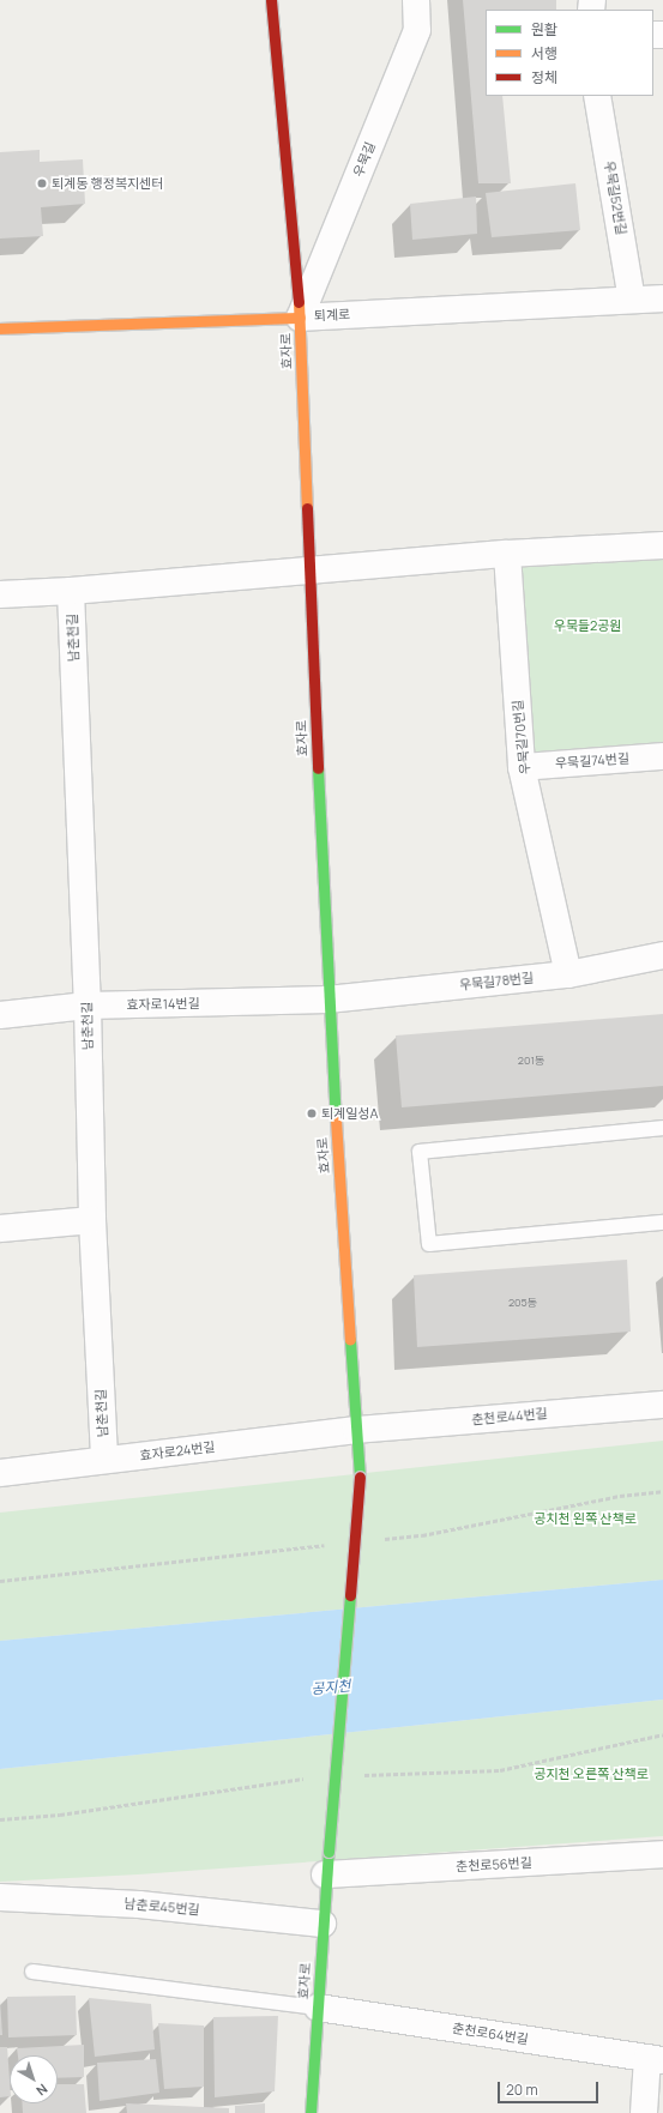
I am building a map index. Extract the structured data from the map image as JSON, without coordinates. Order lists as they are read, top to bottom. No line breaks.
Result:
{"streets":{"street":["우묵길","우묵길52번길","퇴계로","효자로","남춘천길","우묵길70번길","우묵길74번길","우묵길78번길","효자로14번길","춘천로44번길","효자로24번길","춘천로56번길","남춘로45번길","춘천로64번길"]},"crossings":[["우묵길","퇴계로"],["우묵길","효자로"],["우묵길52번길","퇴계로"],["퇴계로","효자로"],["효자로","우묵길78번길"],["효자로","효자로14번길"],["효자로","춘천로44번길"],["효자로","효자로24번길"],["효자로","춘천로56번길"],["효자로","남춘로45번길"],["효자로","춘천로64번길"],["남춘천길","효자로14번길"],["남춘천길","효자로24번길"],["우묵길70번길","우묵길74번길"],["우묵길70번길","우묵길78번길"],["우묵길78번길","효자로14번길"],["춘천로44번길","효자로24번길"]],"water":["공지천"],"parks":["우묵들2공원","공치천 왼쪽 산책로","공지천 오른쪽 산책로"],"places":["퇴계동 행정복지센터","퇴계일성A"],"house_numbers":["201동","205동"],"legend":["원활","서행","정체"],"scale_bar":"20 m","north":"bottom right"}
